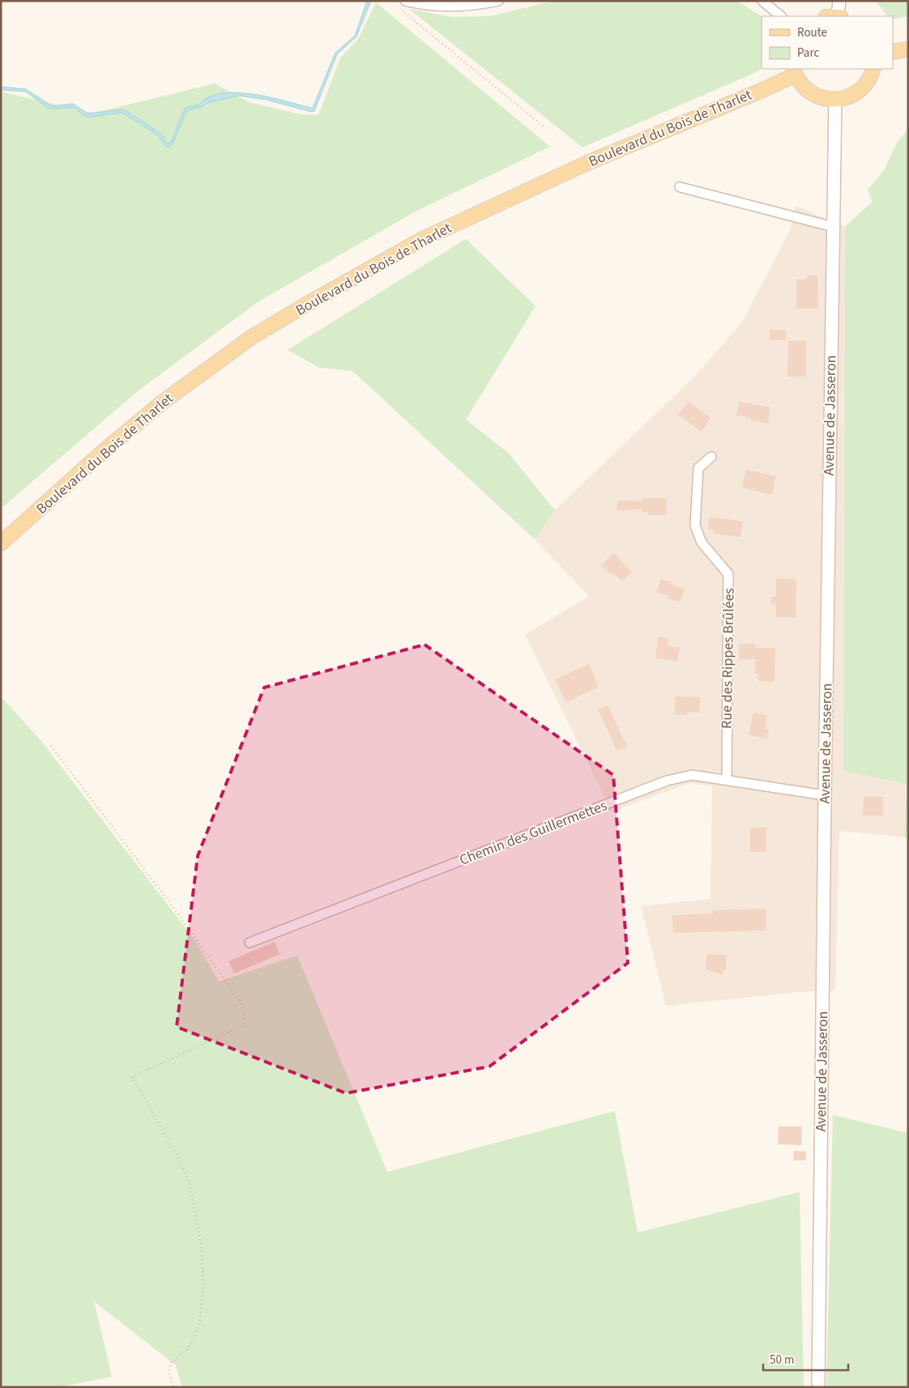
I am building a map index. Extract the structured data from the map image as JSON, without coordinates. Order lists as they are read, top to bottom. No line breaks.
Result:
{"streets":{"main road":["Boulevard du Bois de Tharlet","Avenue de Jasseron"],"street":["Rue des Rippes Brûlées","Chemin des Guillermettes"]},"crossings":[["Avenue de Jasseron","Chemin des Guillermettes"],["Rue des Rippes Brûlées","Chemin des Guillermettes"]],"legend":["Route","Parc"],"scale_bar":"50 m"}
